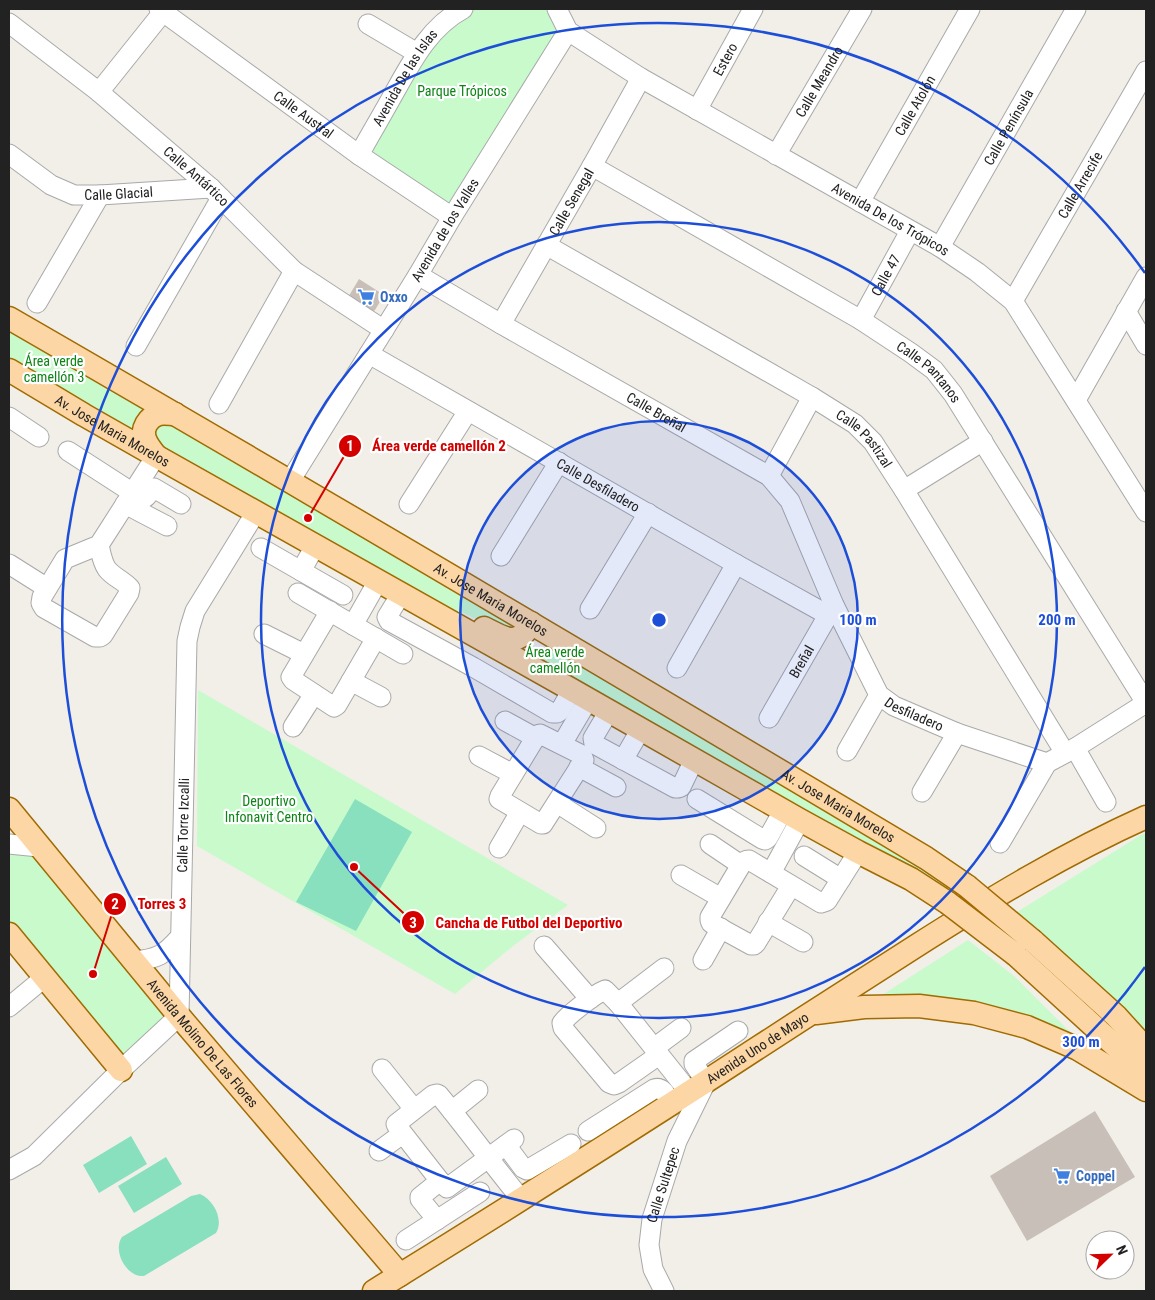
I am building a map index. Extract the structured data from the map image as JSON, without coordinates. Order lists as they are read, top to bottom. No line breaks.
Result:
{"streets":{"main road":["Av. Jose Maria Morelos","Avenida Molino De Las Flores","Avenida Uno de Mayo"],"street":["Estero","Avenida De las Islas","Calle Meandro","Calle Atolón","Calle Austral","Calle Península","Calle Antártico","Calle Arrecife","Calle Glacial","Calle Senegal","Avenida De los Trópicos","Avenida de los Valles","Calle 47","Calle Pantanos","Calle Breñal","Calle Pastizal","Calle Desfiladero","Breñal","Desfiladero","Calle Torre Izcalli","Calle Sultepec"]},"crossings":[["Estero","Avenida De los Trópicos"],["Avenida De las Islas","Calle Austral"],["Calle Meandro","Avenida De los Trópicos"],["Calle Atolón","Avenida De los Trópicos"],["Calle Austral","Avenida de los Valles"],["Calle Península","Avenida De los Trópicos"],["Calle Antártico","Calle Glacial"],["Calle Antártico","Avenida de los Valles"],["Calle Arrecife","Avenida De los Trópicos"],["Calle Senegal","Avenida De los Trópicos"],["Calle Senegal","Calle Pantanos"],["Calle Senegal","Calle Breñal"],["Calle Senegal","Calle Pastizal"],["Avenida De los Trópicos","Avenida de los Valles"],["Avenida De los Trópicos","Calle 47"],["Avenida de los Valles","Calle Breñal"],["Avenida de los Valles","Av. Jose Maria Morelos"],["Avenida de los Valles","Calle Desfiladero"],["Calle 47","Calle Pantanos"],["Calle Breñal","Calle Desfiladero"],["Calle Breñal","Breñal"],["Calle Breñal","Desfiladero"],["Av. Jose Maria Morelos","Calle Torre Izcalli"],["Calle Desfiladero","Breñal"],["Calle Desfiladero","Desfiladero"],["Breñal","Desfiladero"],["Calle Torre Izcalli","Avenida Molino De Las Flores"],["Avenida Molino De Las Flores","Avenida Uno de Mayo"],["Avenida Uno de Mayo","Calle Sultepec"]],"parks":["Parque Trópicos","Área verde camellón 3","Área verde camellón","Deportivo Infonavit Centro"],"places":{"supermarket":["Oxxo","Coppel"],"other":["Área verde camellón 2","Cancha de Futbol del Deportivo","Torres 3"]},"north":"top right","rings":["100 m","200 m","300 m"]}
